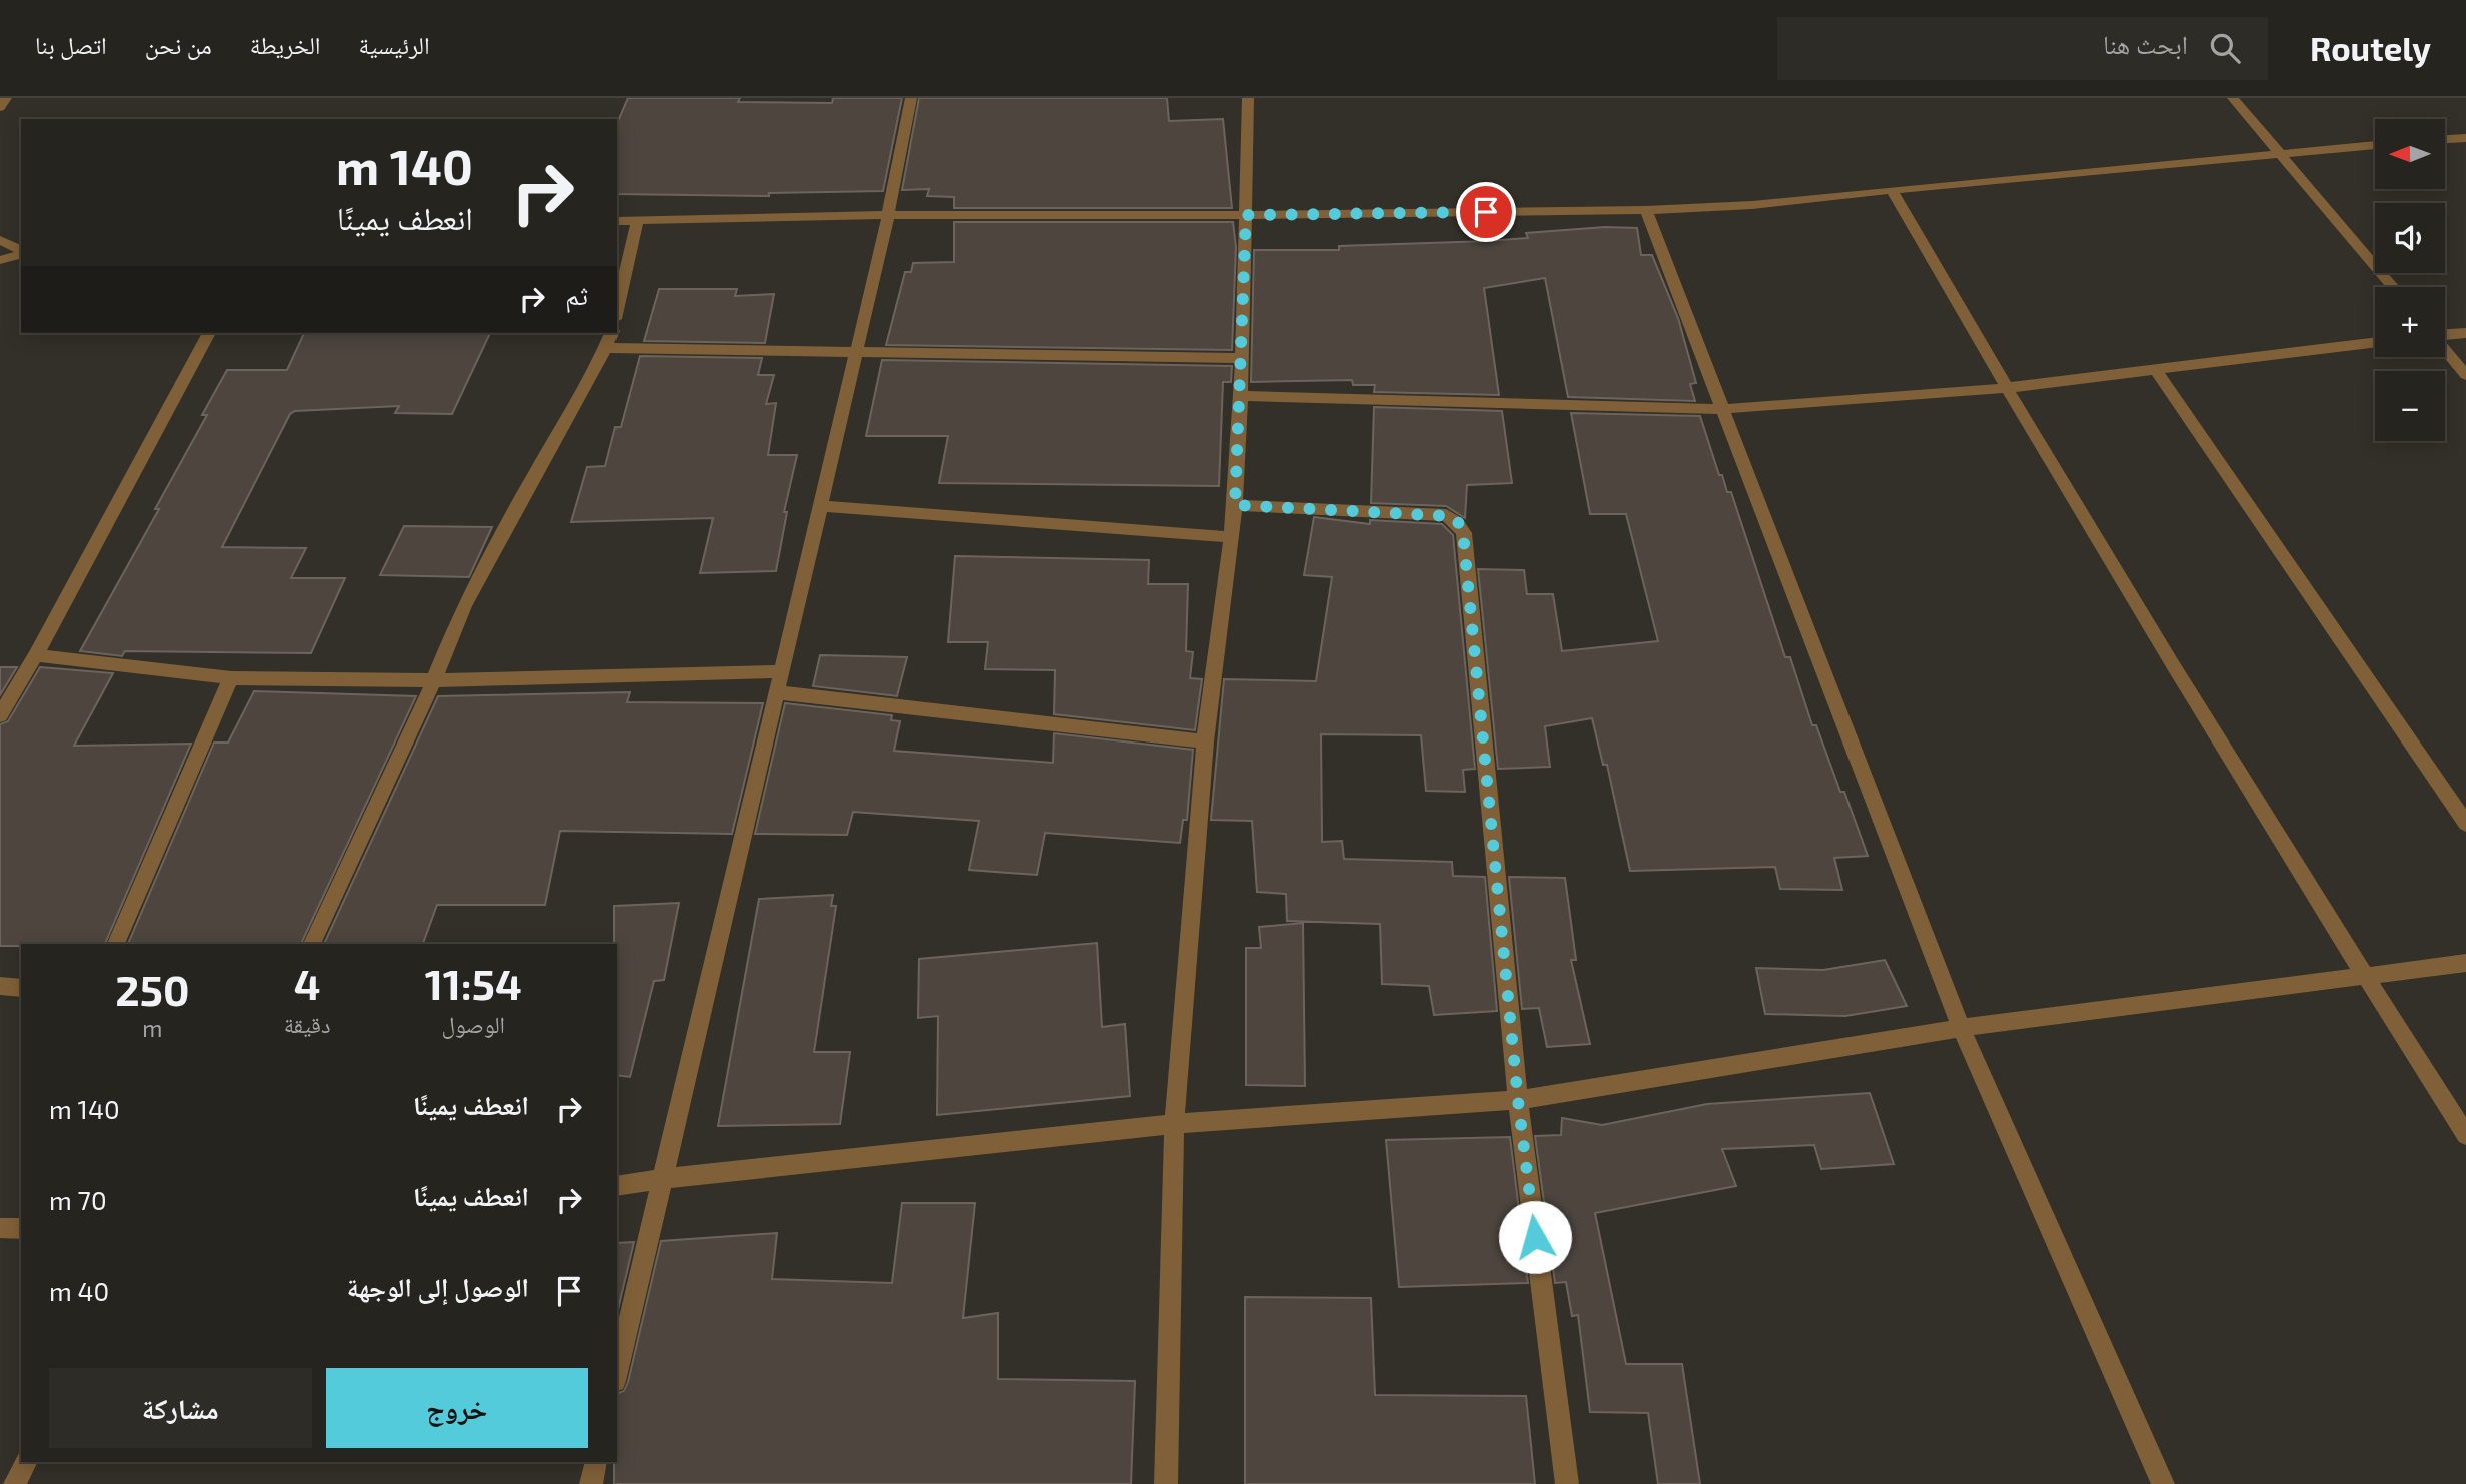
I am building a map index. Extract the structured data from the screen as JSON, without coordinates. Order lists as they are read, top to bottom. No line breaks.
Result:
{"north":"left","page":{"header":"Routely","search":"ابحث هنا","nav":["الرئيسية","الخريطة","من نحن","اتصل بنا"],"map_buttons":["+","−"],"turn":["140 m","انعطف يمينًا"],"then":"ثم","eta":["11:54","الوصول","4","دقيقة","250","m"],"list":[{"name":"انعطف يمينًا","value":"140 m"},{"name":"انعطف يمينًا","value":"70 m"},{"name":"الوصول إلى الوجهة","value":"40 m"}],"buttons":["خروج","مشاركة"]}}
